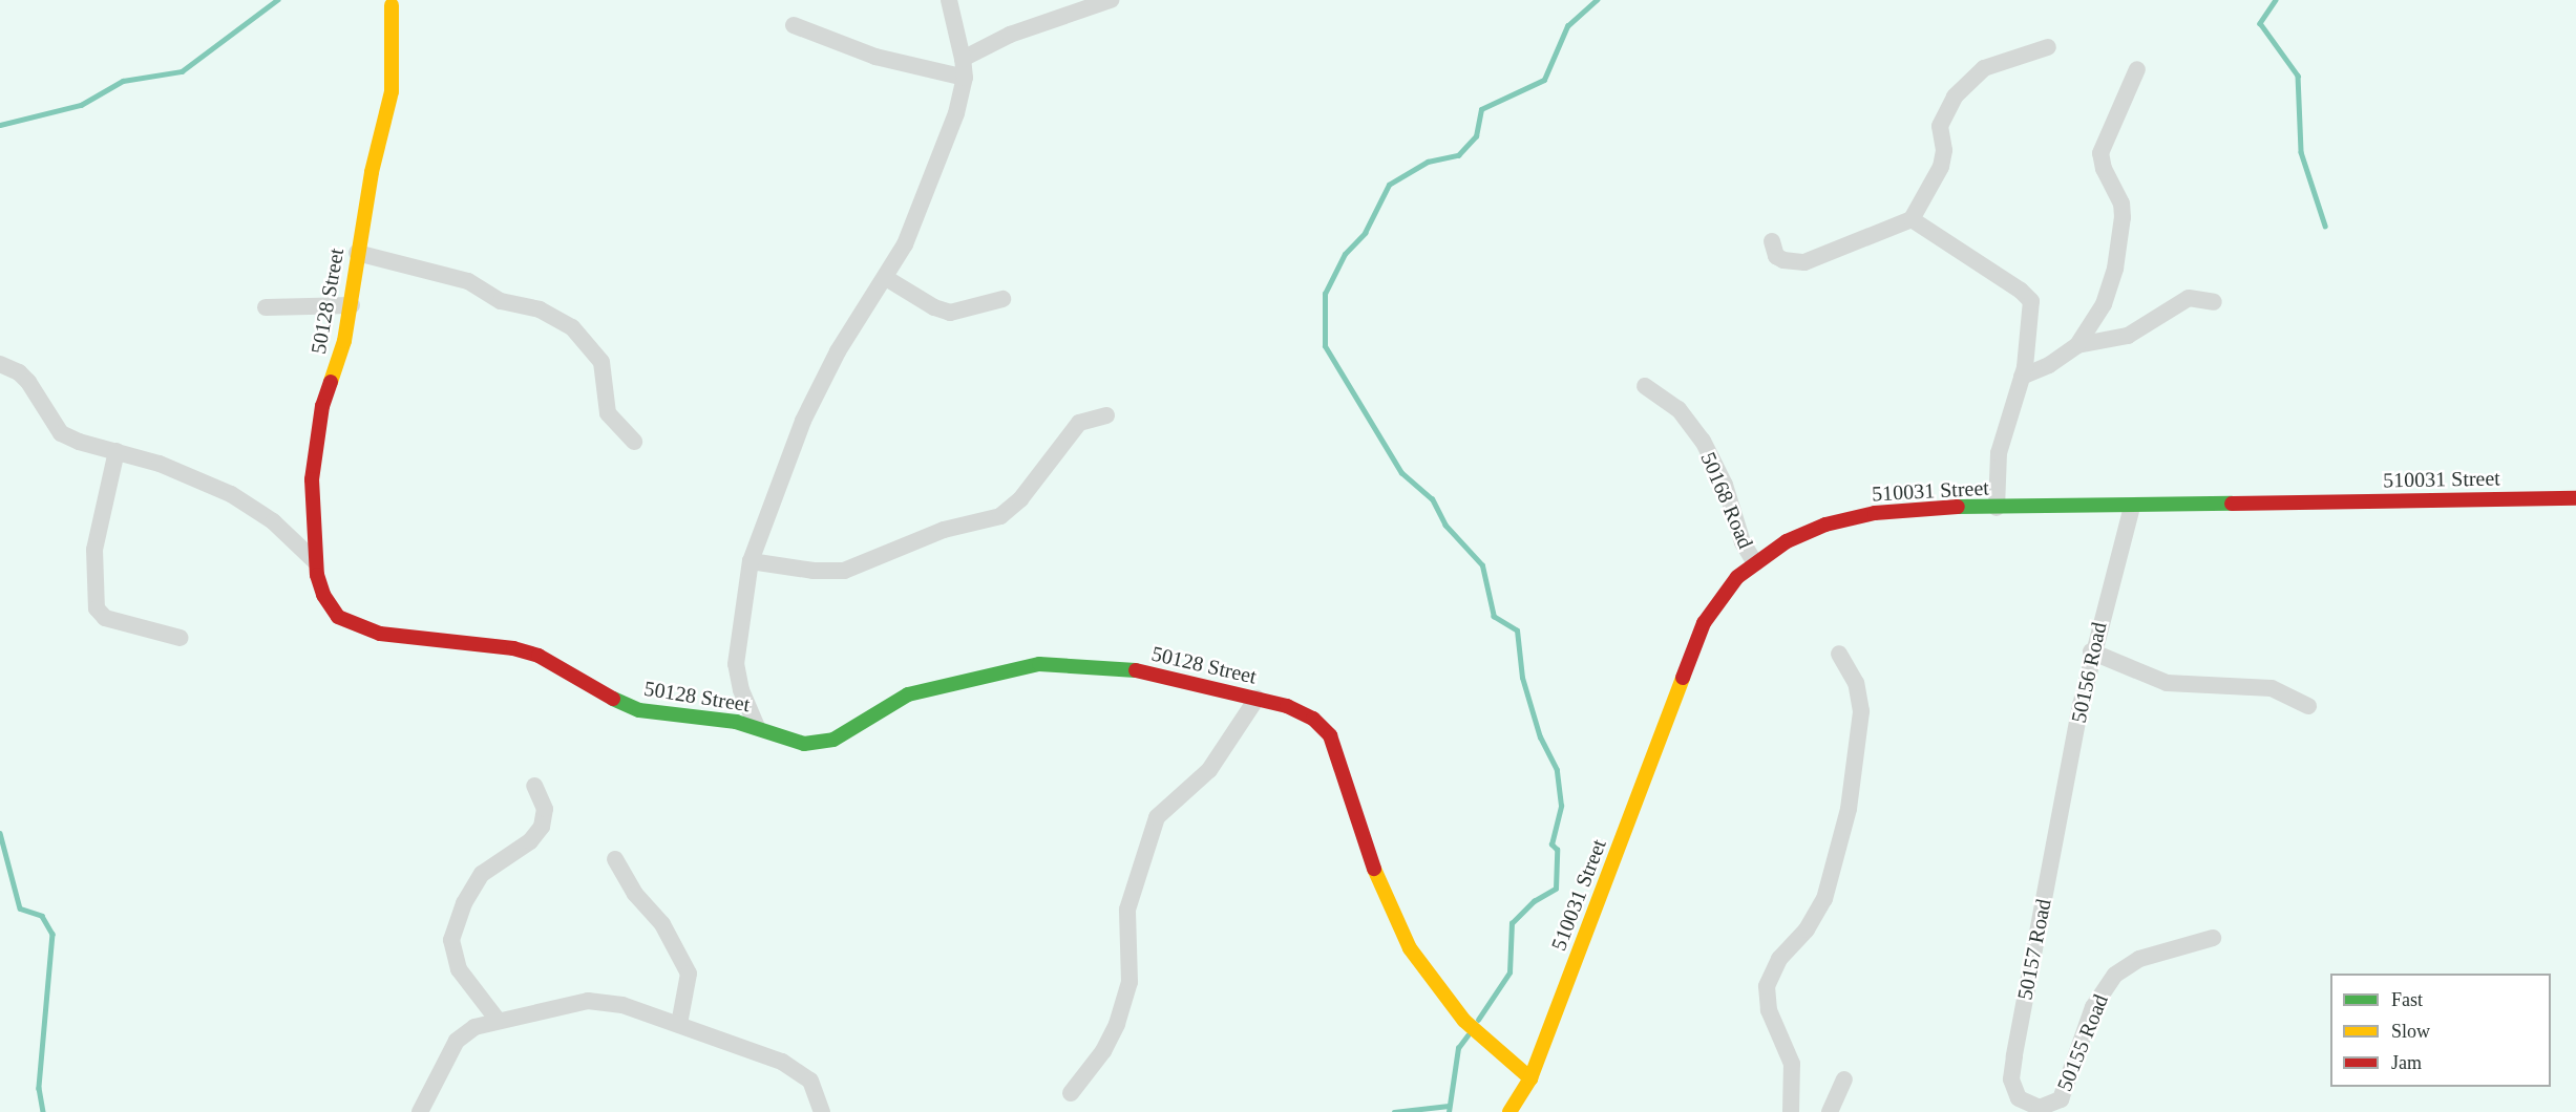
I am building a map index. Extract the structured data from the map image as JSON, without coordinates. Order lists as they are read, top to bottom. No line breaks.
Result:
{"streets":{"street":["50128 Street","510031 Street","50168 Road","50156 Road","50157 Road","50155 Road"]},"crossings":[["50128 Street","510031 Street"],["510031 Street","50168 Road"],["510031 Street","50156 Road"],["50156 Road","50157 Road"],["50157 Road","50155 Road"]],"legend":["Fast","Slow","Jam"]}
